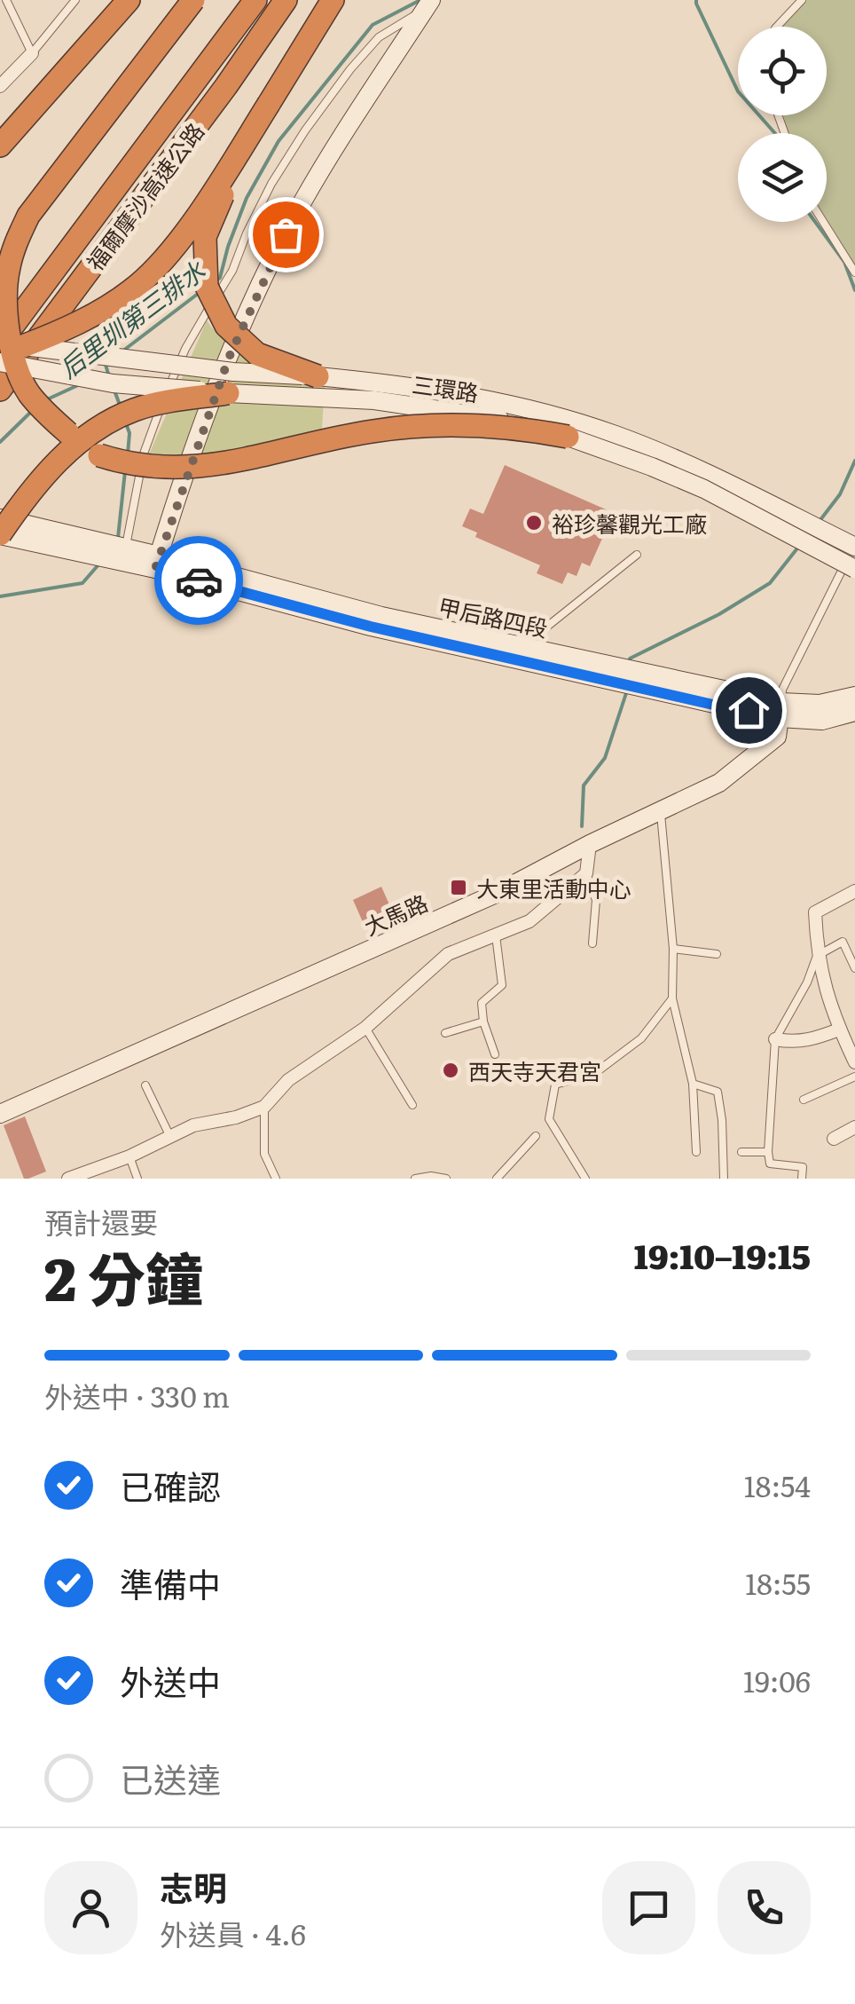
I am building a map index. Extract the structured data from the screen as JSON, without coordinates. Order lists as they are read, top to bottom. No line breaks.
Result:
{"streets":{"highway":["福爾摩沙高速公路"],"street":["三環路","甲后路四段","大馬路"]},"crossings":[["福爾摩沙高速公路","三環路"],["甲后路四段","大馬路"]],"water":["后里圳第三排水"],"places":{"other":["裕珍馨觀光工廠","西天寺天君宮"],"transit":["大東里活動中心"]},"page":{"heading":["2 分鐘","預計還要","19:10–19:15"],"panel":["志明","外送員 · 4.6"],"bar":"外送中 · 330 m","list":[["已確認","18:54"],["準備中","18:55"],["外送中","19:06"],"已送達"]}}
